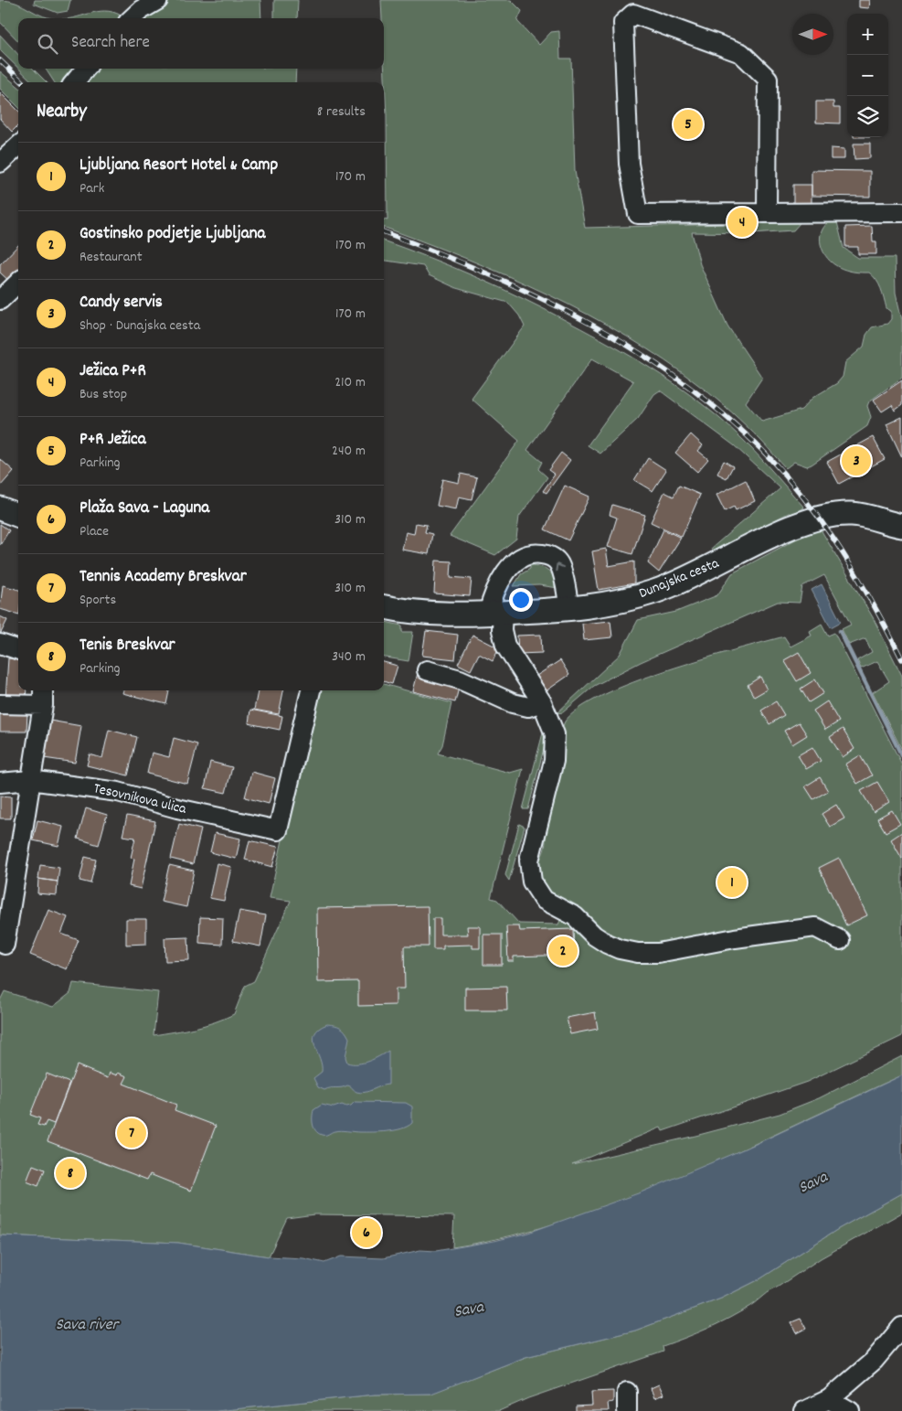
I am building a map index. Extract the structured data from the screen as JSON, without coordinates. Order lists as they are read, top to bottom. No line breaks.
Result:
{"streets":{"main road":["Dunajska cesta"],"street":["Tesovnikova ulica"]},"water":["Sava","Sava river"],"north":"right","page":{"map_buttons":["+","−"],"search":"Search here","heading":["Nearby","8 results"],"pins":["5","4","3","1","2","7","8","6"],"list":[{"mark":"1","name":"Ljubljana Resort Hotel & Camp","note":"Park","value":"170 m"},{"mark":"2","name":"Gostinsko podjetje Ljubljana","note":"Restaurant","value":"170 m"},{"mark":"3","name":"Candy servis","note":"Shop · Dunajska cesta","value":"170 m"},{"mark":"4","name":"Ježica P+R","note":"Bus stop","value":"210 m"},{"mark":"5","name":"P+R Ježica","note":"Parking","value":"240 m"},{"mark":"6","name":"Plaža Sava - Laguna","note":"Place","value":"310 m"},{"mark":"7","name":"Tennis Academy Breskvar","note":"Sports","value":"310 m"},{"mark":"8","name":"Tenis Breskvar","note":"Parking","value":"340 m"}]}}
